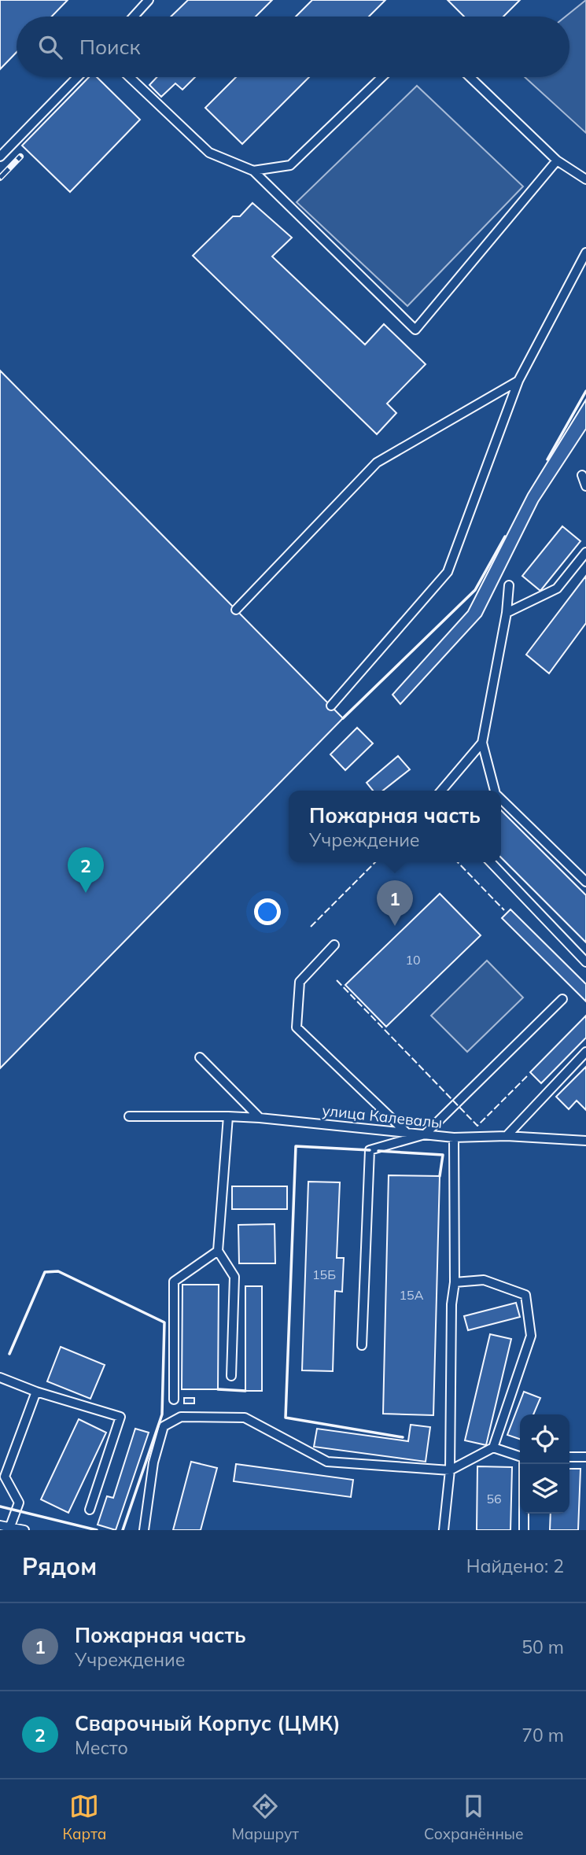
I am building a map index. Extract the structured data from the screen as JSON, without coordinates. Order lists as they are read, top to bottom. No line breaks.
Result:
{"streets":{"lane":["улица Калевалы"]},"house_numbers":["10","15Б","15А","56"],"page":{"search":"Поиск","popup":["Пожарная часть","Учреждение"],"pins":["2","1"],"heading":["Рядом","Найдено: 2"],"list":[{"mark":"1","name":"Пожарная часть","note":"Учреждение","value":"50 m"},{"mark":"2","name":"Сварочный Корпус (ЦМК)","note":"Место","value":"70 m"}],"nav":["Карта","Маршрут","Сохранённые"]}}
